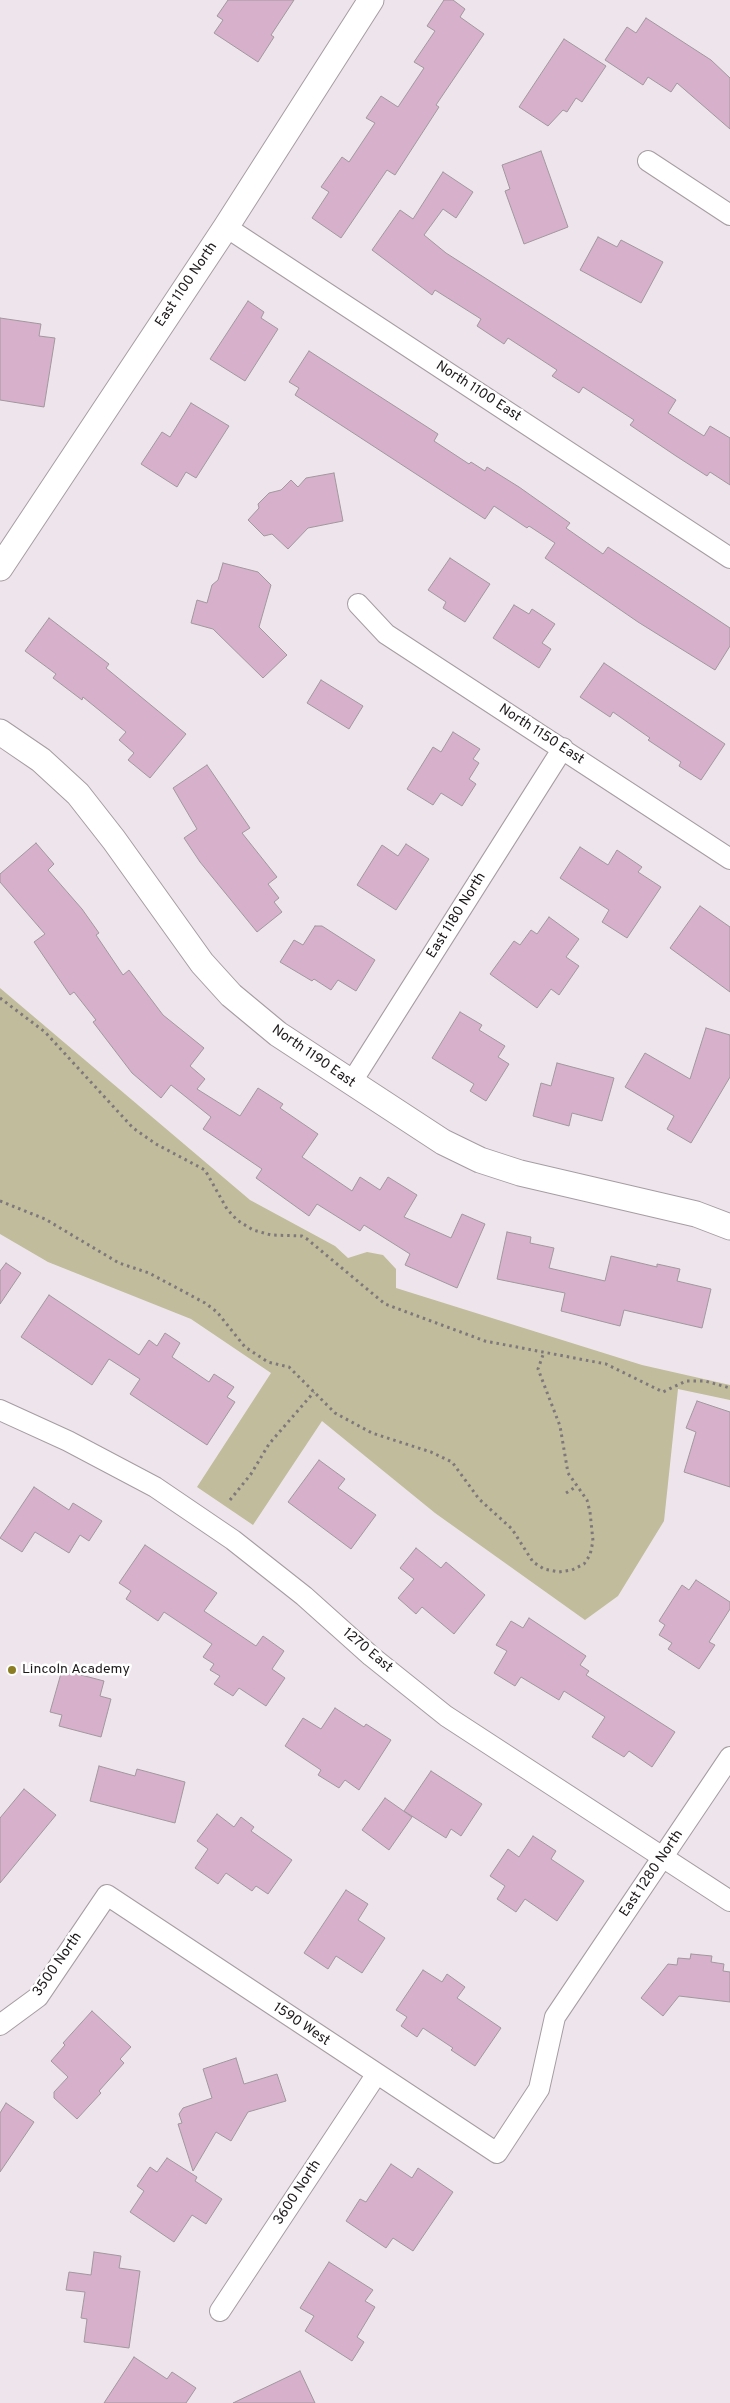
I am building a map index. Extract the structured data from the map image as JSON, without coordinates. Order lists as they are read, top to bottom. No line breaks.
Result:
{"streets":{"street":["East 1100 North","North 1100 East","North 1150 East","East 1180 North","North 1190 East","1270 East","East 1280 North","3500 North","1590 West","3600 North"]},"crossings":[["East 1100 North","North 1100 East"],["North 1150 East","East 1180 North"],["East 1180 North","North 1190 East"],["1270 East","East 1280 North"],["East 1280 North","1590 West"],["3500 North","1590 West"],["1590 West","3600 North"]],"places":["Lincoln Academy"]}
